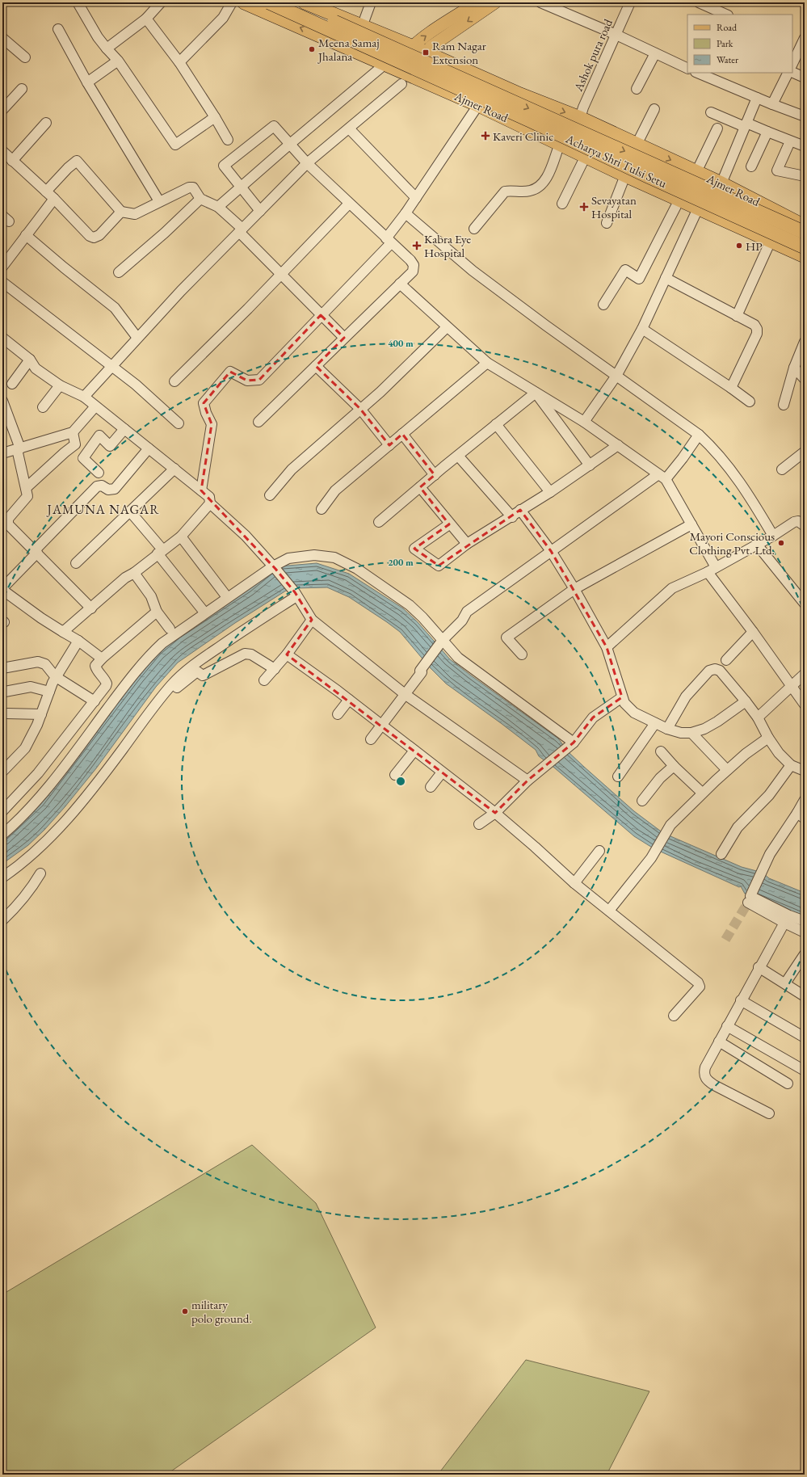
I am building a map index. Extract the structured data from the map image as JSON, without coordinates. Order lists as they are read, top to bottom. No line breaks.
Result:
{"streets":{"highway":["Ajmer Road","Acharya Shri Tulsi Setu"],"street":["Ashok pura road"]},"crossings":[["Ashok pura road","Ajmer Road"],["Ajmer Road","Acharya Shri Tulsi Setu"]],"districts":["JAMUNA NAGAR"],"places":{"other":["Meena Samaj Jhalana","HP","Mayori Conscious Clothing Pvt. Ltd.","military polo ground."],"transit":["Ram Nagar Extension"],"health":["Kaveri Clinic","Sevayatan Hospital","Kabra Eye Hospital"]},"legend":["Road","Park","Water"],"rings":["400 m","200 m"]}
